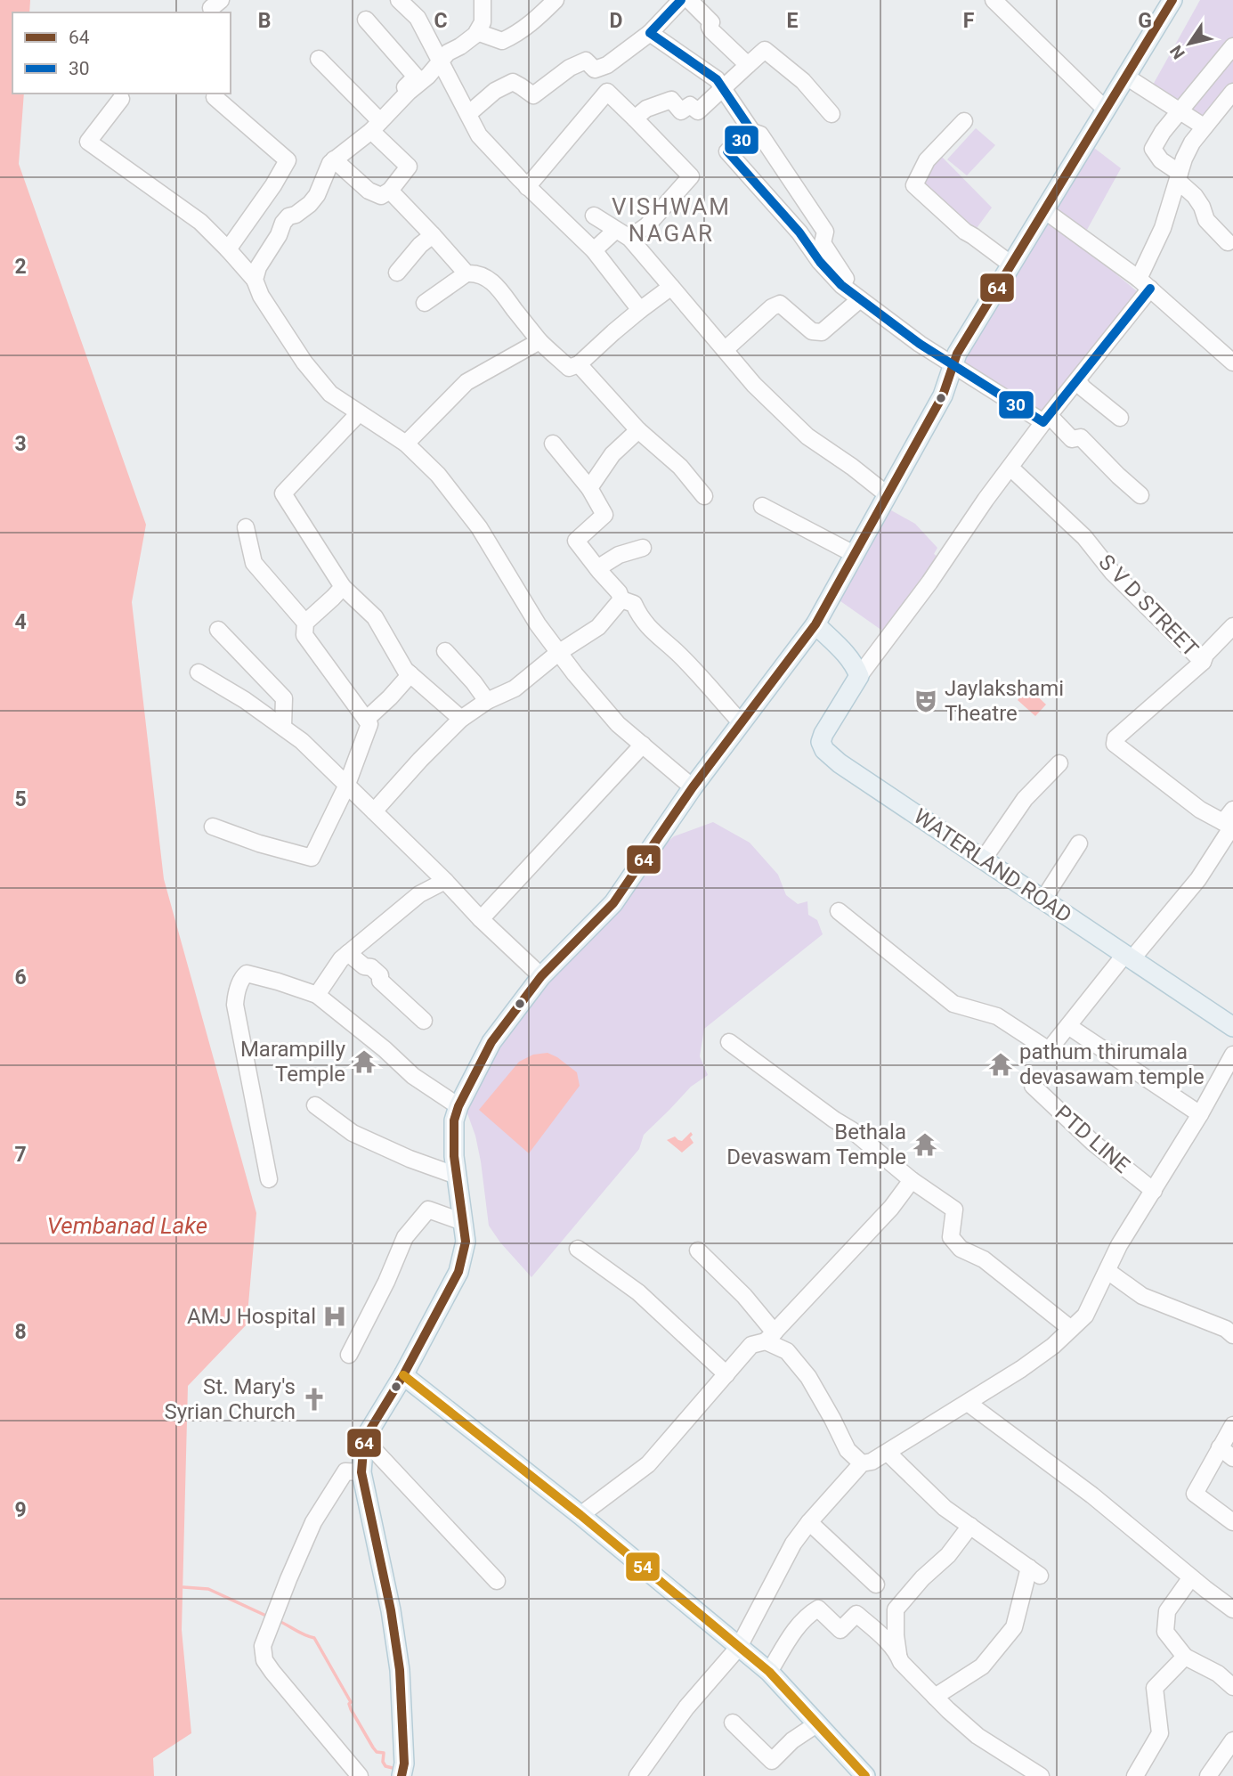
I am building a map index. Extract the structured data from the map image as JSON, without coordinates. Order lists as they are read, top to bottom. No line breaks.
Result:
{"streets":{"main road":["WATERLAND ROAD"],"street":["S V D STREET","PTD LINE"]},"districts":["VISHWAM NAGAR"],"water":["Vembanad Lake"],"places":{"theatre":["Jaylakshami Theatre"],"temple":["Marampilly Temple","pathum thirumala devasawam temple","Bethala Devaswam Temple"],"hospital":["AMJ Hospital"],"church":["St. Mary's Syrian Church"]},"lines":["transit line 64","transit line 30","transit line 54"],"legend":["64","30"],"north":"bottom left","grid":{"columns":["B","C","D","E","F","G"],"rows":["2","3","4","5","6","7","8","9"]}}
